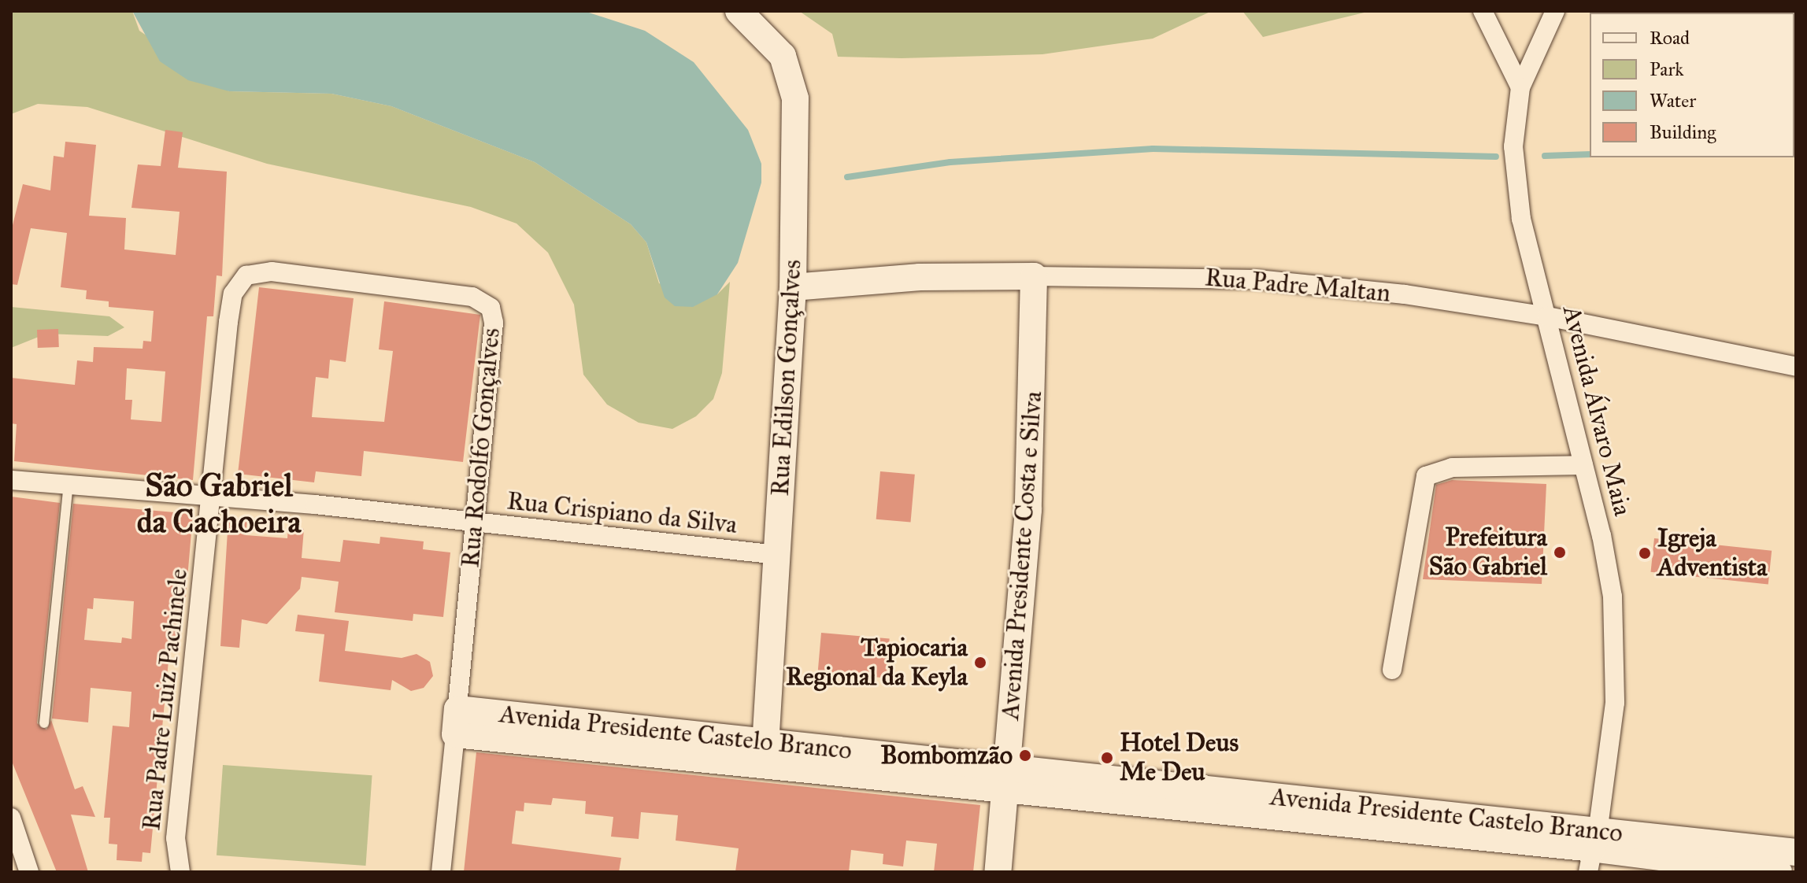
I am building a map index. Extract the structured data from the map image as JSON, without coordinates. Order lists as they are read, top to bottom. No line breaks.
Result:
{"streets":{"street":["Rua Padre Maltan","Rua Edilson Gonçalves","Avenida Álvaro Maia","Rua Rodolfo Gonçalves","Rua Crispiano da Silva","Avenida Presidente Costa e Silva","Rua Padre Luiz Pachinele","Avenida Presidente Castelo Branco"]},"crossings":[["Rua Padre Maltan","Rua Edilson Gonçalves"],["Rua Padre Maltan","Avenida Álvaro Maia"],["Rua Padre Maltan","Avenida Presidente Costa e Silva"],["Rua Edilson Gonçalves","Rua Crispiano da Silva"],["Rua Edilson Gonçalves","Avenida Presidente Castelo Branco"],["Avenida Álvaro Maia","Avenida Presidente Castelo Branco"],["Rua Rodolfo Gonçalves","Rua Crispiano da Silva"],["Rua Rodolfo Gonçalves","Rua Padre Luiz Pachinele"],["Rua Rodolfo Gonçalves","Avenida Presidente Castelo Branco"],["Rua Crispiano da Silva","Rua Padre Luiz Pachinele"],["Avenida Presidente Costa e Silva","Avenida Presidente Castelo Branco"]],"districts":["São Gabriel da Cachoeira"],"places":["Prefeitura São Gabriel","Igreja Adventista","Tapiocaria Regional da Keyla","Bombomzão","Hotel Deus Me Deu"],"legend":["Road","Park","Water","Building"]}
